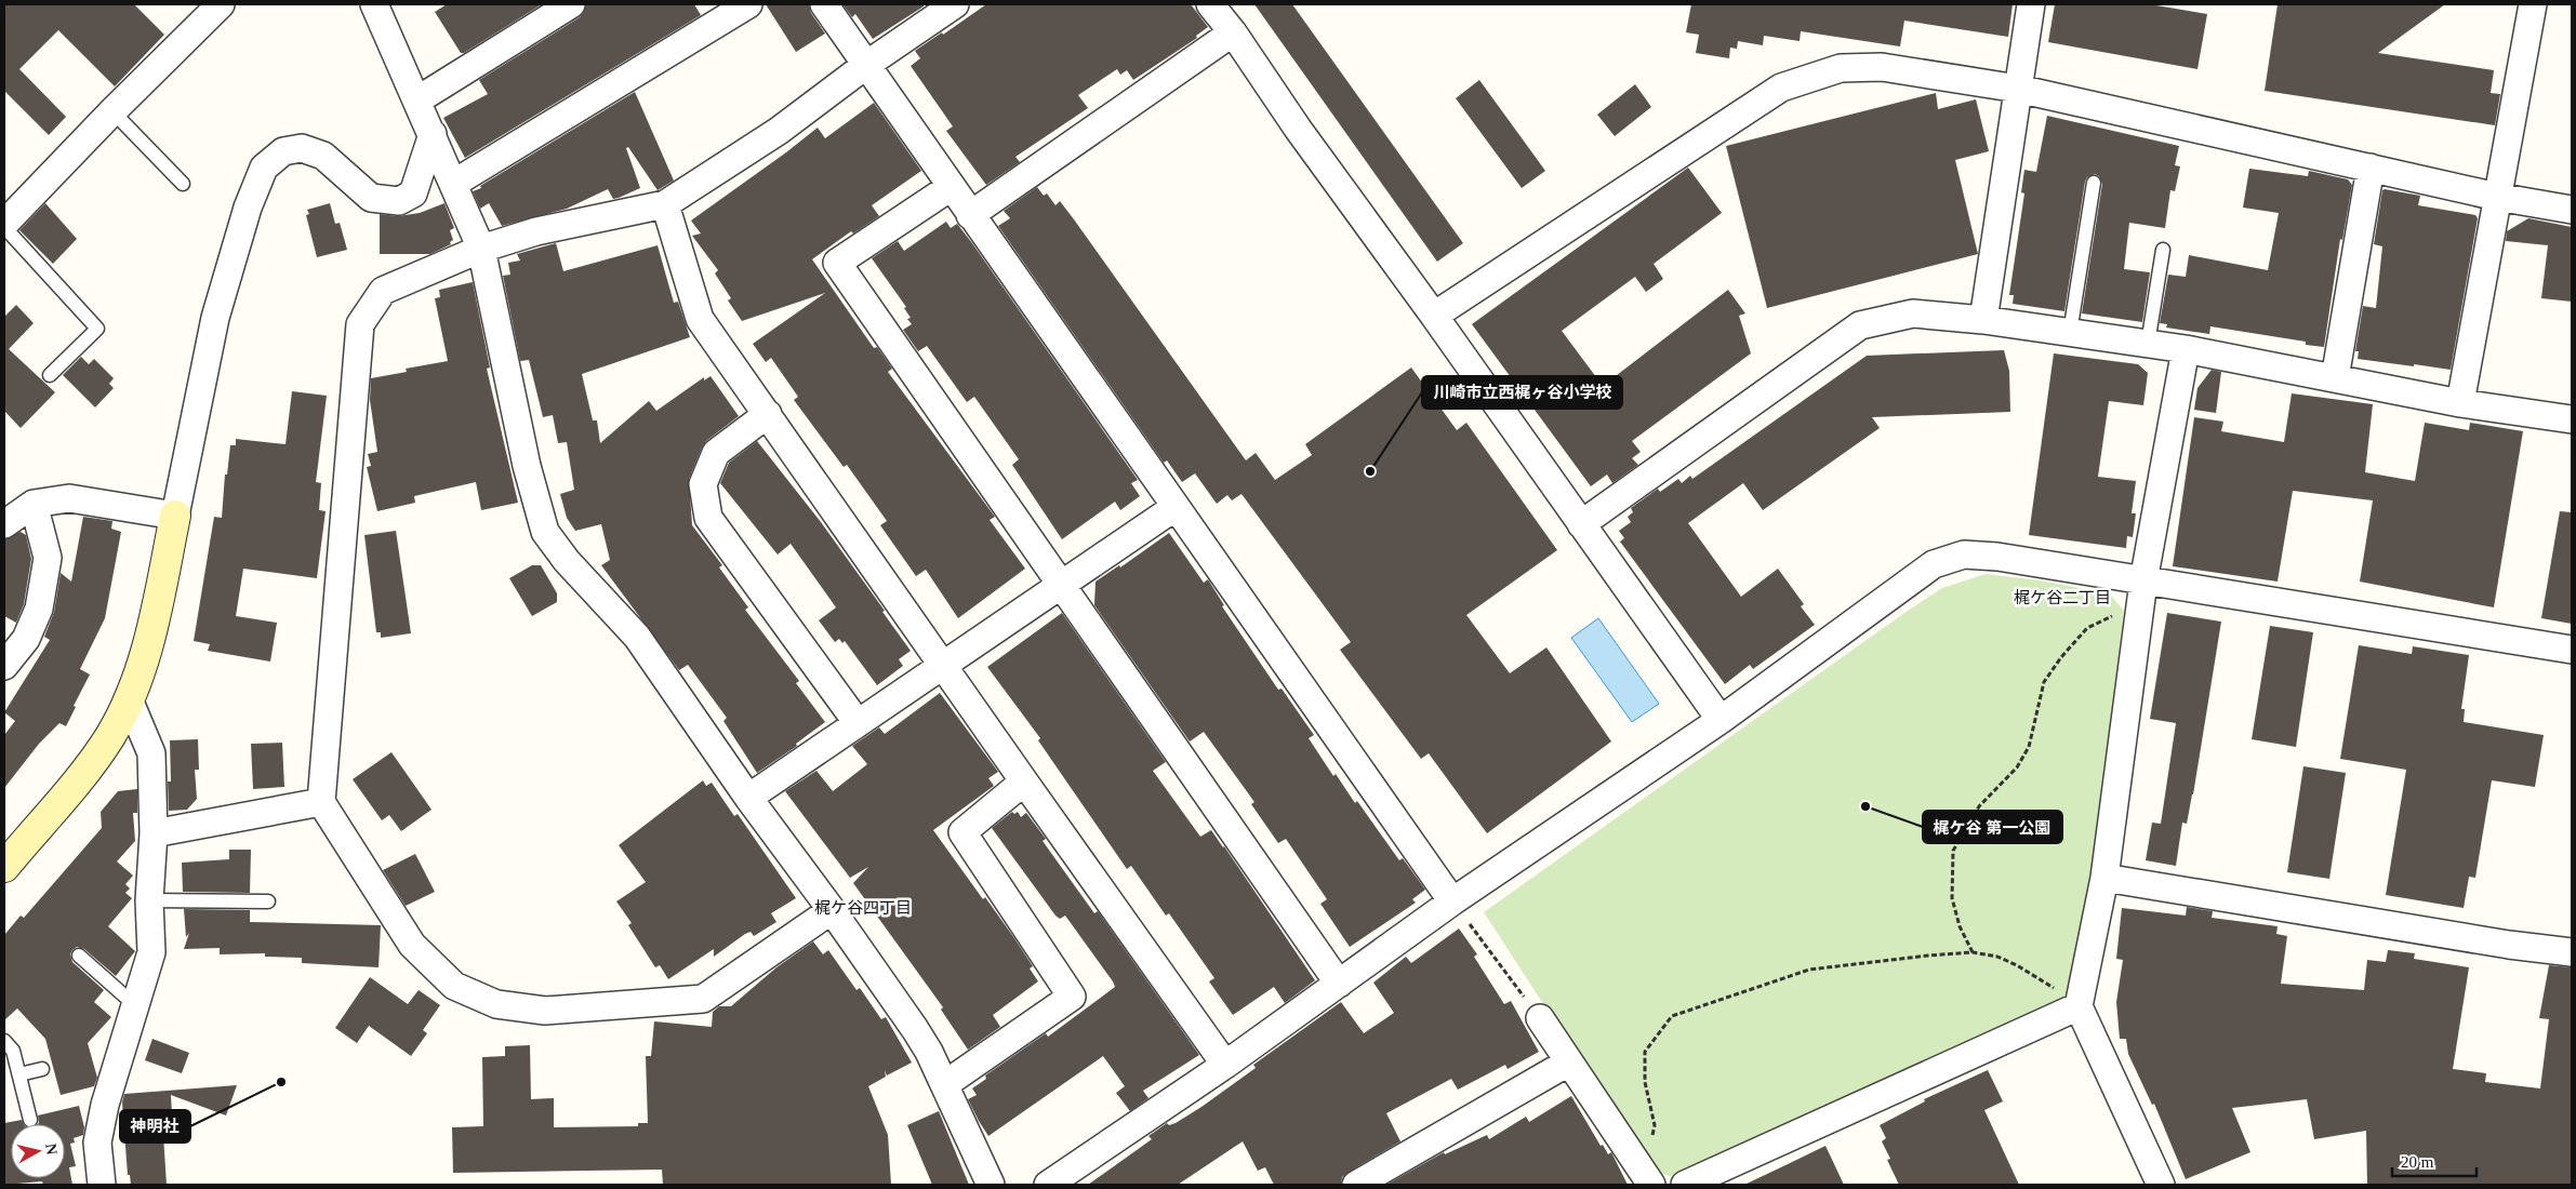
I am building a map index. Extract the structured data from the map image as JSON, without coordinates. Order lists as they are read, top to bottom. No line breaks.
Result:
{"districts":["梶ケ谷二丁目","梶ケ谷四丁目"],"places":["川崎市立西梶ヶ谷小学校","梶ケ谷 第一公園","神明社"],"scale_bar":"20 m","north":"right"}
